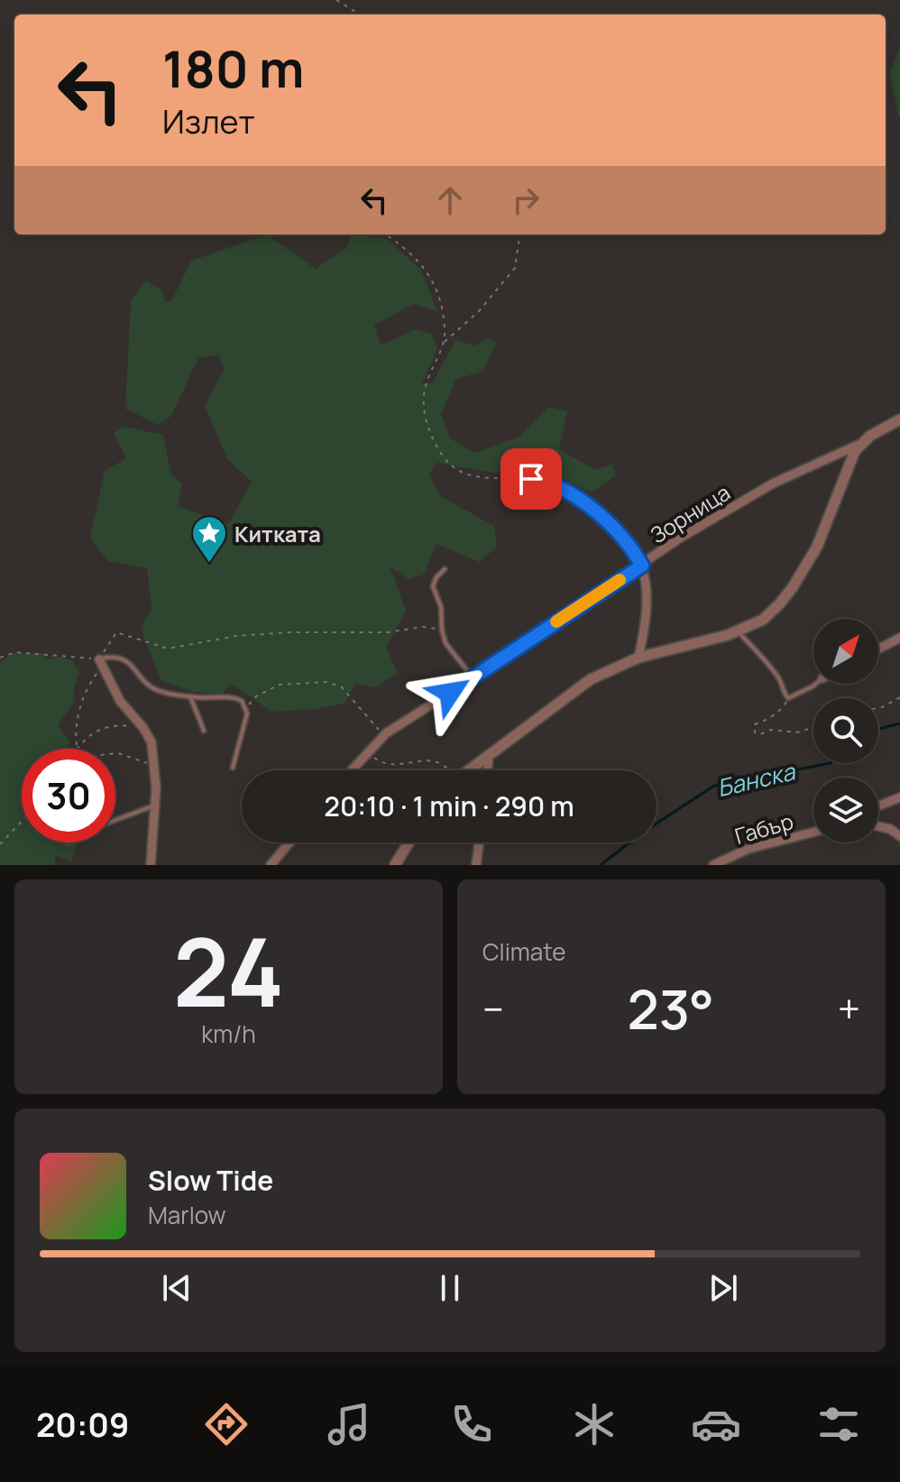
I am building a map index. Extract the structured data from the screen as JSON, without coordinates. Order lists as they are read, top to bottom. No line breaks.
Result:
{"streets":{"street":["Зорница","Габър"]},"water":["Банска"],"places":{"place":["Китката"]},"north":"top right","page":{"turn":["180 m","Излет"],"limit":"30","trip":"20:10 · 1 min · 290 m","tile":[["24","km/h"],"Climate"],"heat":["−","23°","+"],"song":["Slow Tide","Marlow"],"tabs":"20:09"}}
